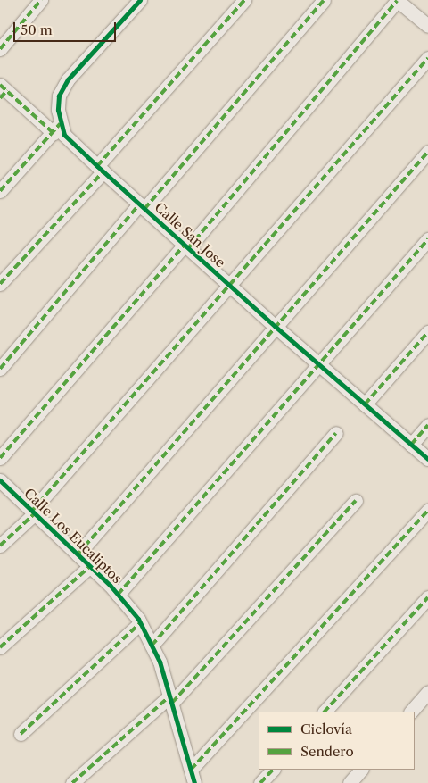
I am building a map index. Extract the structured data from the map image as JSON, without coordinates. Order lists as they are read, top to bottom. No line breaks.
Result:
{"streets":{"street":["Calle San Jose","Calle Los Eucaliptos"]},"legend":["Ciclovía","Sendero"],"scale_bar":"50 m"}
